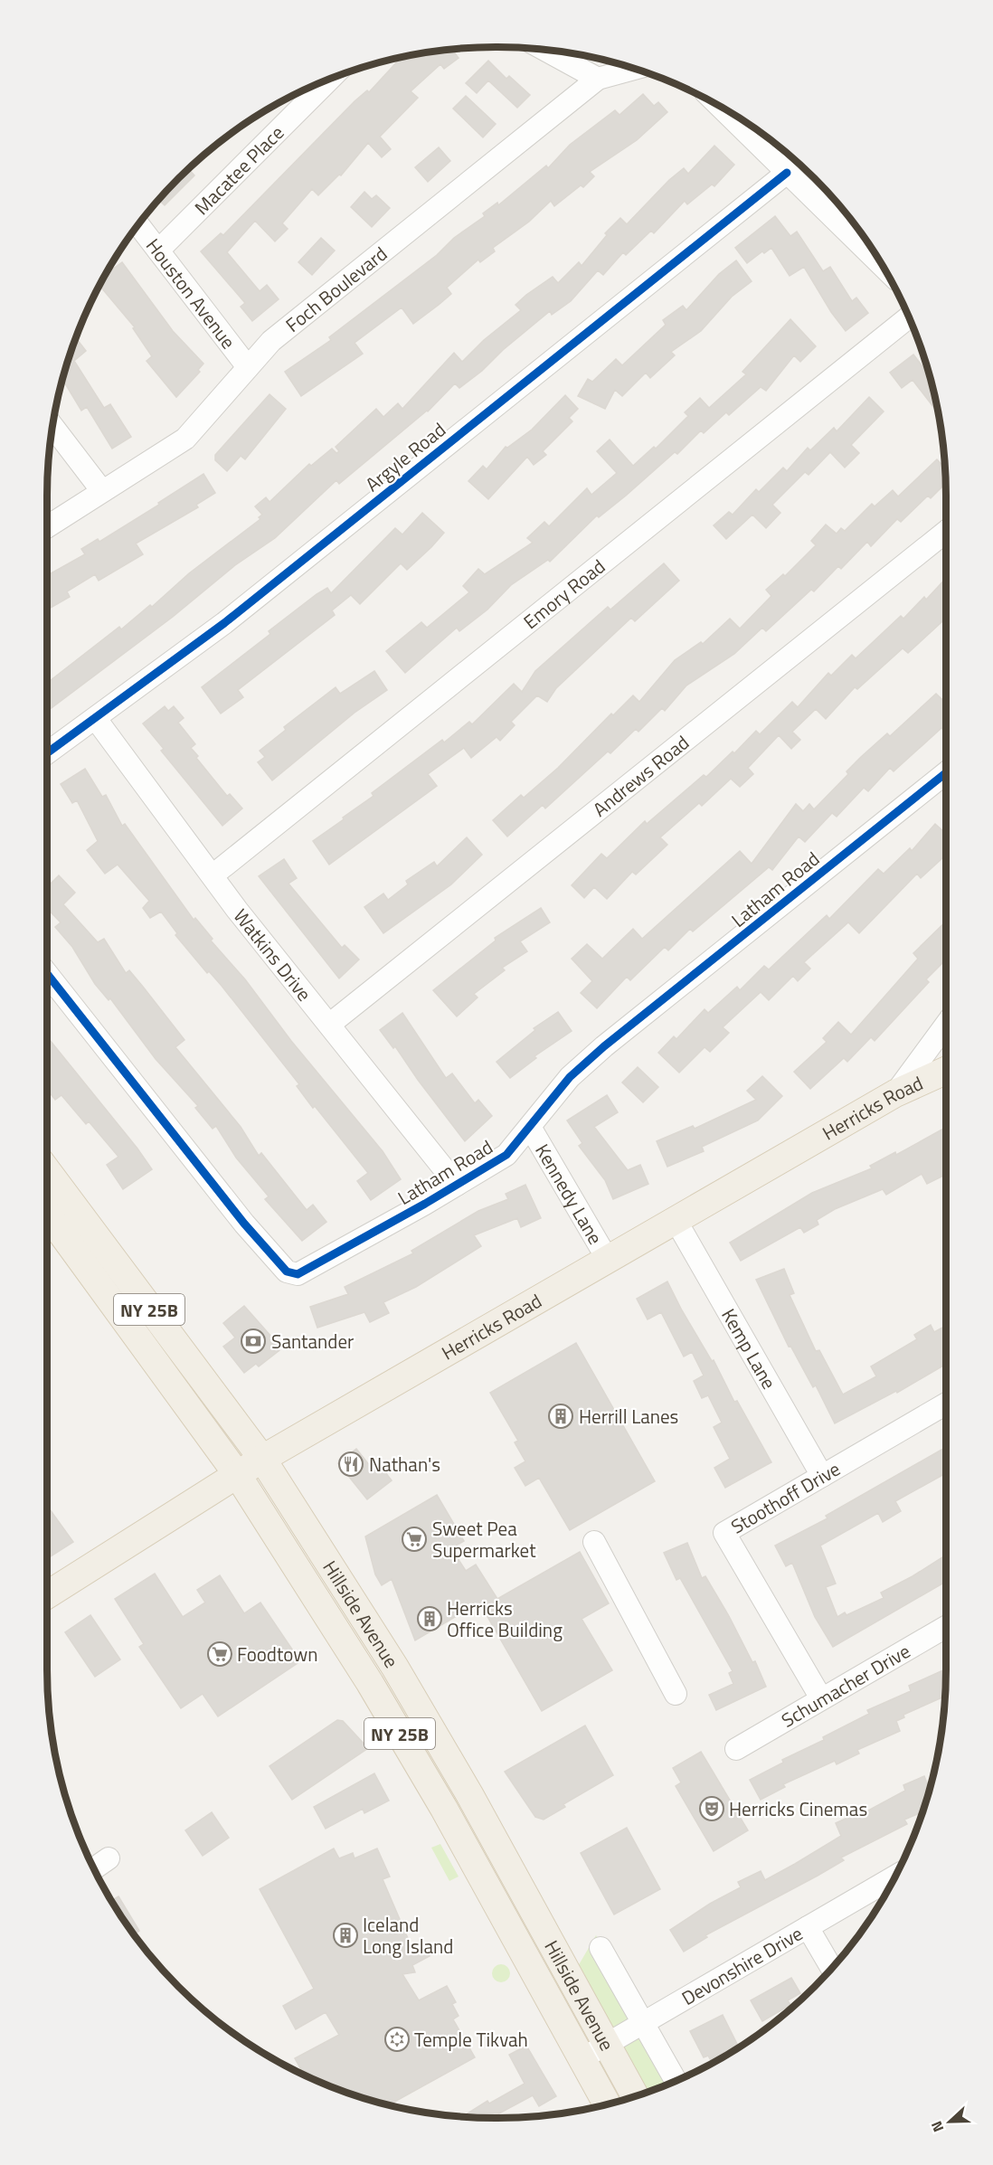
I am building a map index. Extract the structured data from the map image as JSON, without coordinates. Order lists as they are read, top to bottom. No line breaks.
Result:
{"streets":{"main road":["Herricks Road","NY 25B","Hillside Avenue"],"street":["Macatee Place","Foch Boulevard","Houston Avenue","Argyle Road","Emory Road","Andrews Road","Latham Road","Watkins Drive","Kennedy Lane","Kemp Lane","Stoothoff Drive","Schumacher Drive","Devonshire Drive"]},"crossings":[["Macatee Place","Houston Avenue"],["Foch Boulevard","Houston Avenue"],["Argyle Road","Watkins Drive"],["Emory Road","Watkins Drive"],["Andrews Road","Watkins Drive"],["Latham Road","Watkins Drive"],["Latham Road","Kennedy Lane"],["Herricks Road","Kennedy Lane"],["Herricks Road","Kemp Lane"],["Herricks Road","Hillside Avenue"],["Kemp Lane","Stoothoff Drive"],["Stoothoff Drive","Schumacher Drive"],["Hillside Avenue","Devonshire Drive"]],"places":{"bank":["Santander"],"building":["Herrill Lanes","Herricks Office Building","Iceland Long Island"],"restaurant":["Nathan's"],"supermarket":["Sweet Pea Supermarket","Foodtown"],"theatre":["Herricks Cinemas"],"synagogue":["Temple Tikvah"]},"north":"left"}
